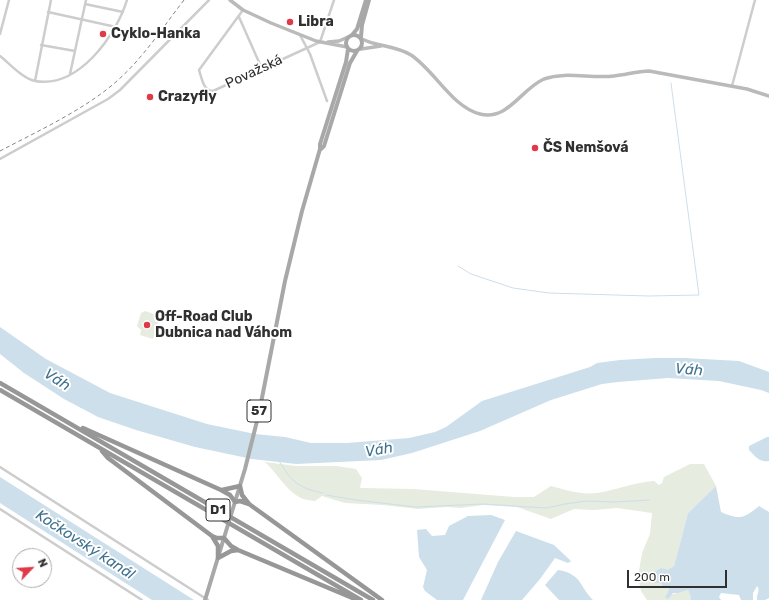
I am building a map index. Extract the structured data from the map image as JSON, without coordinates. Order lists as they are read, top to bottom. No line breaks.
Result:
{"streets":{"highway":["D1"],"main road":["57"],"street":["Považská"]},"water":["Váh","Kočkovský kanál"],"places":["Libra","Cyklo-Hanka","Crazyfly","ČS Nemšová","Off-Road Club Dubnica nad Váhom"],"scale_bar":"200 m","north":"top right"}
